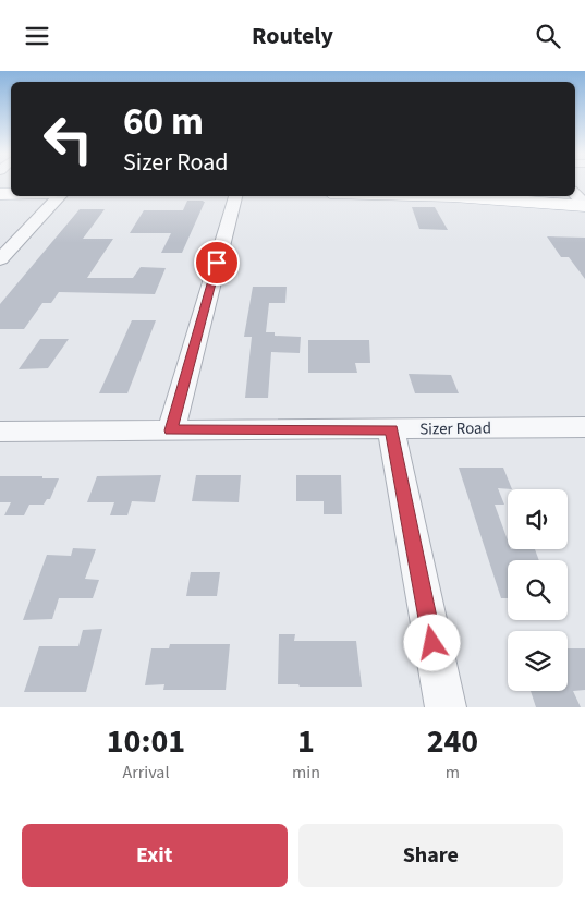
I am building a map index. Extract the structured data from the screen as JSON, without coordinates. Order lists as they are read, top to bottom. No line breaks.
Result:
{"streets":{"street":["Sizer Road"]},"page":{"header":"Routely","turn":["60 m","Sizer Road"],"eta":["10:01","Arrival","1","min","240","m"],"buttons":["Exit","Share"]}}
